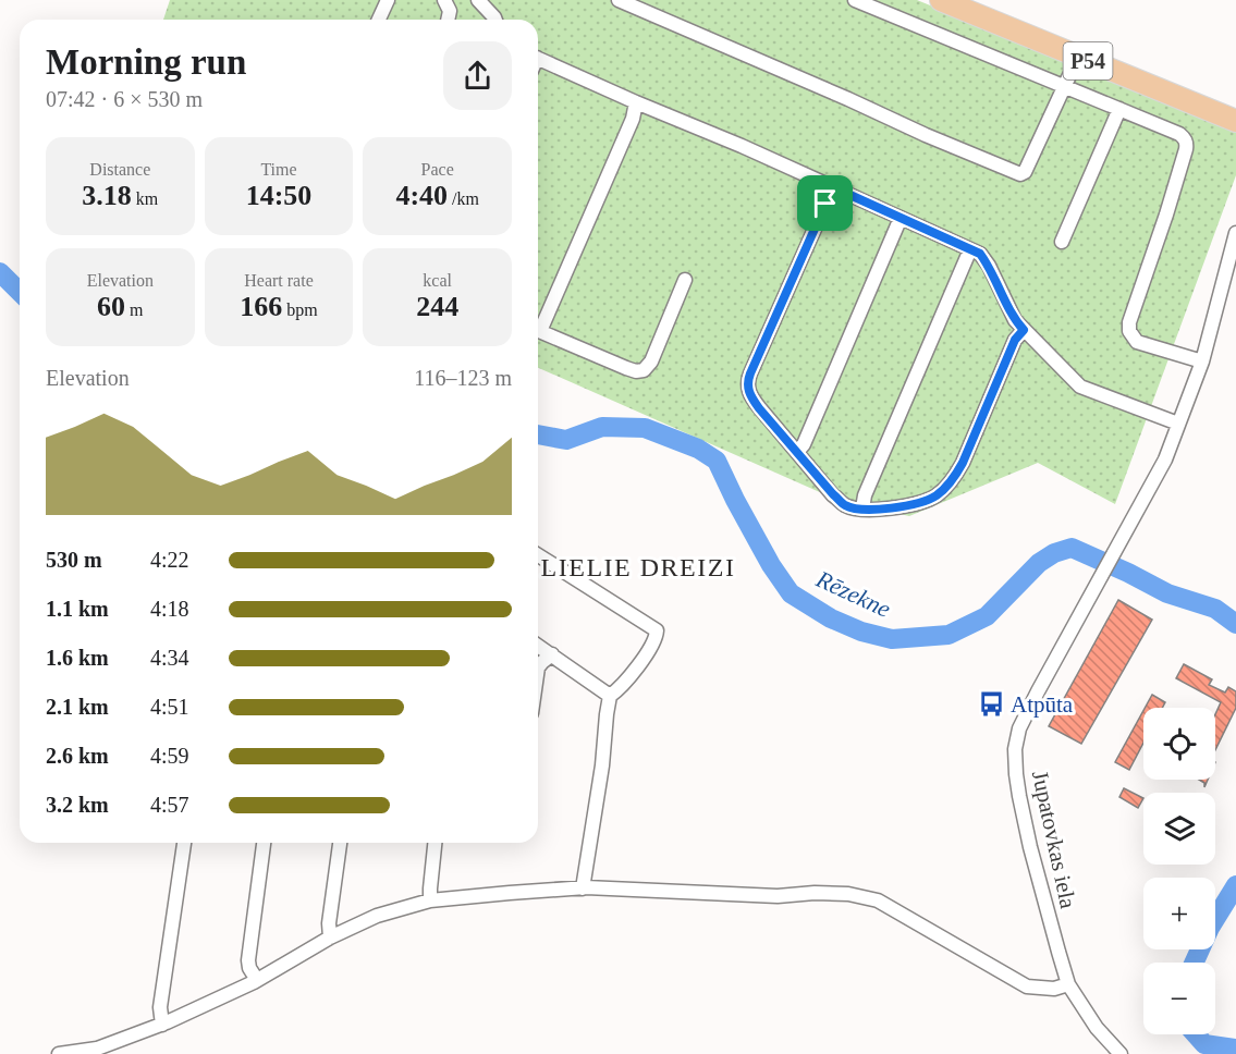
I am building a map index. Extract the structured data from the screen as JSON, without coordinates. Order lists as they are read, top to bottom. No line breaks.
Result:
{"streets":{"main road":["P54"],"street":["Jupatovkas iela"]},"districts":["LIELIE DREIZI"],"water":["Rēzekne"],"places":{"bus stop":["Atpūta"]},"page":{"heading":["Morning run","07:42 · 6 × 530 m"],"stats":[["Distance","3.18 km"],["Time","14:50"],["Pace","4:40 /km"],["Elevation","60 m"],["Heart rate","166 bpm"],["kcal","244"]],"chart":["Elevation","116–123 m"],"list":[{"name":"530 m","note":"4:22"},{"name":"1.1 km","note":"4:18"},{"name":"1.6 km","note":"4:34"},{"name":"2.1 km","note":"4:51"},{"name":"2.6 km","note":"4:59"},{"name":"3.2 km","note":"4:57"}],"map_buttons":["+","−"]}}
